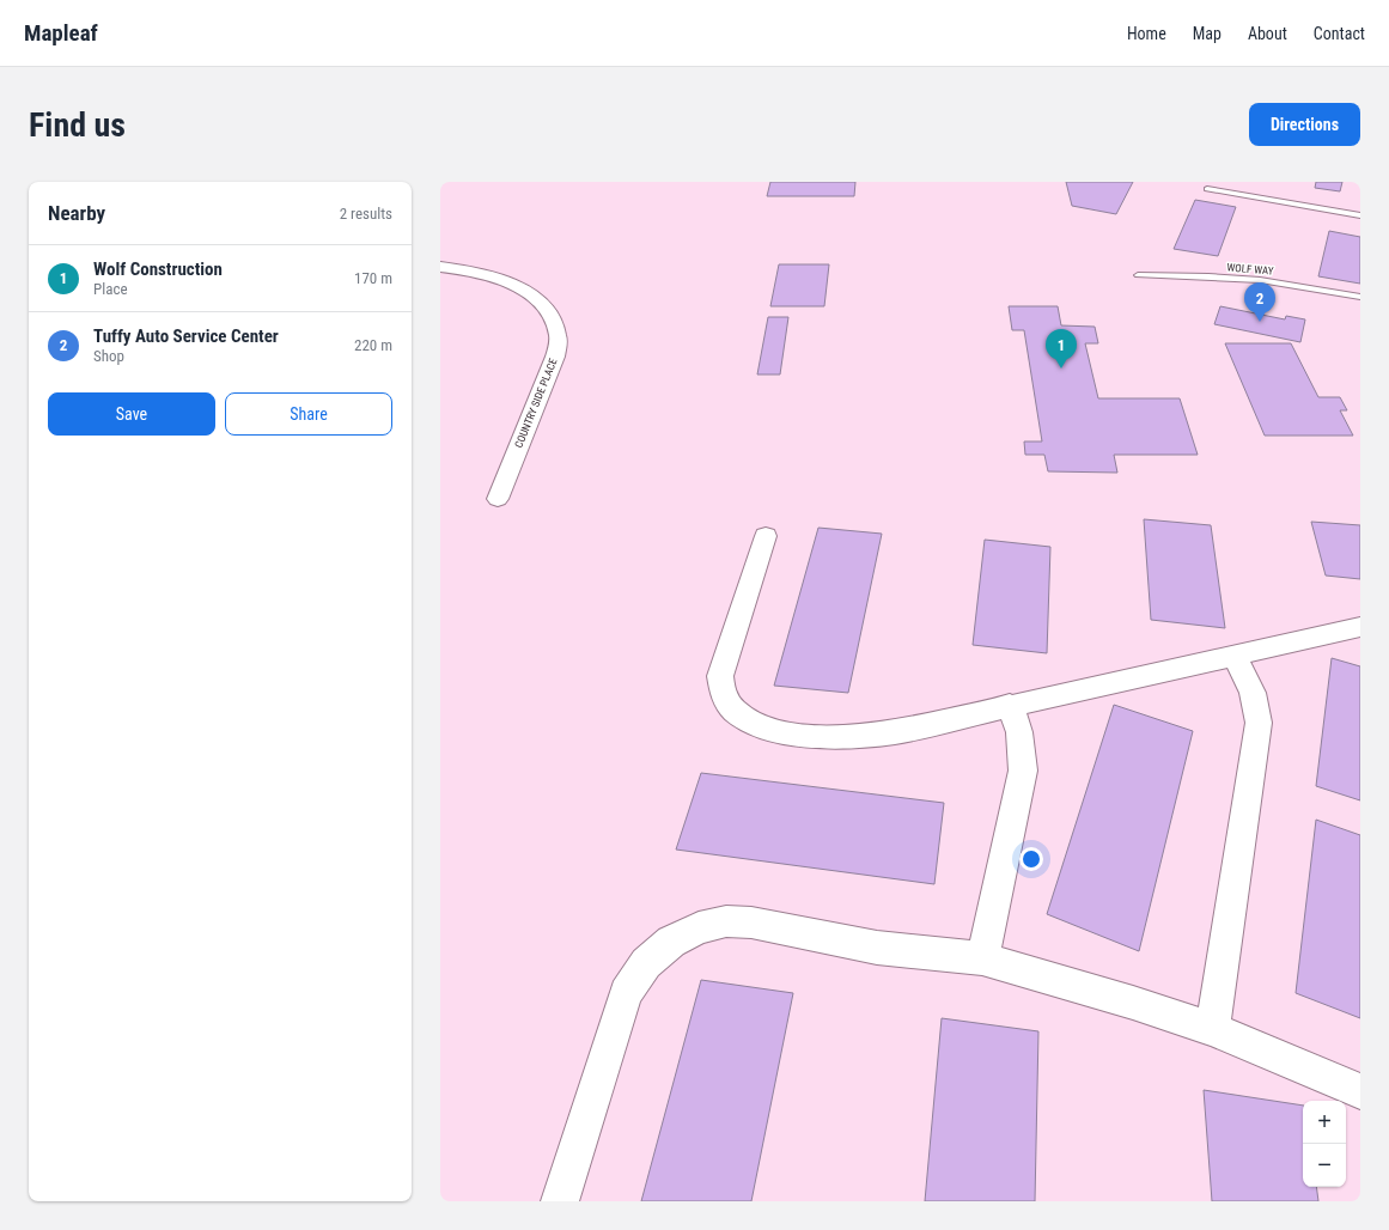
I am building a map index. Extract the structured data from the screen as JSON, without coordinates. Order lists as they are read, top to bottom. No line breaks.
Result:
{"streets":{"street":["COUNTRY SIDE PLACE"],"lane":["WOLF WAY"]},"page":{"header":"Mapleaf","nav":["Home","Map","About","Contact"],"buttons":["Directions",["Save","Share"]],"title":"Find us","heading":["Nearby","2 results"],"list":[{"mark":"1","name":"Wolf Construction","note":"Place","value":"170 m"},{"mark":"2","name":"Tuffy Auto Service Center","note":"Shop","value":"220 m"}],"pins":["2","1"],"map_buttons":["+","−"]}}
